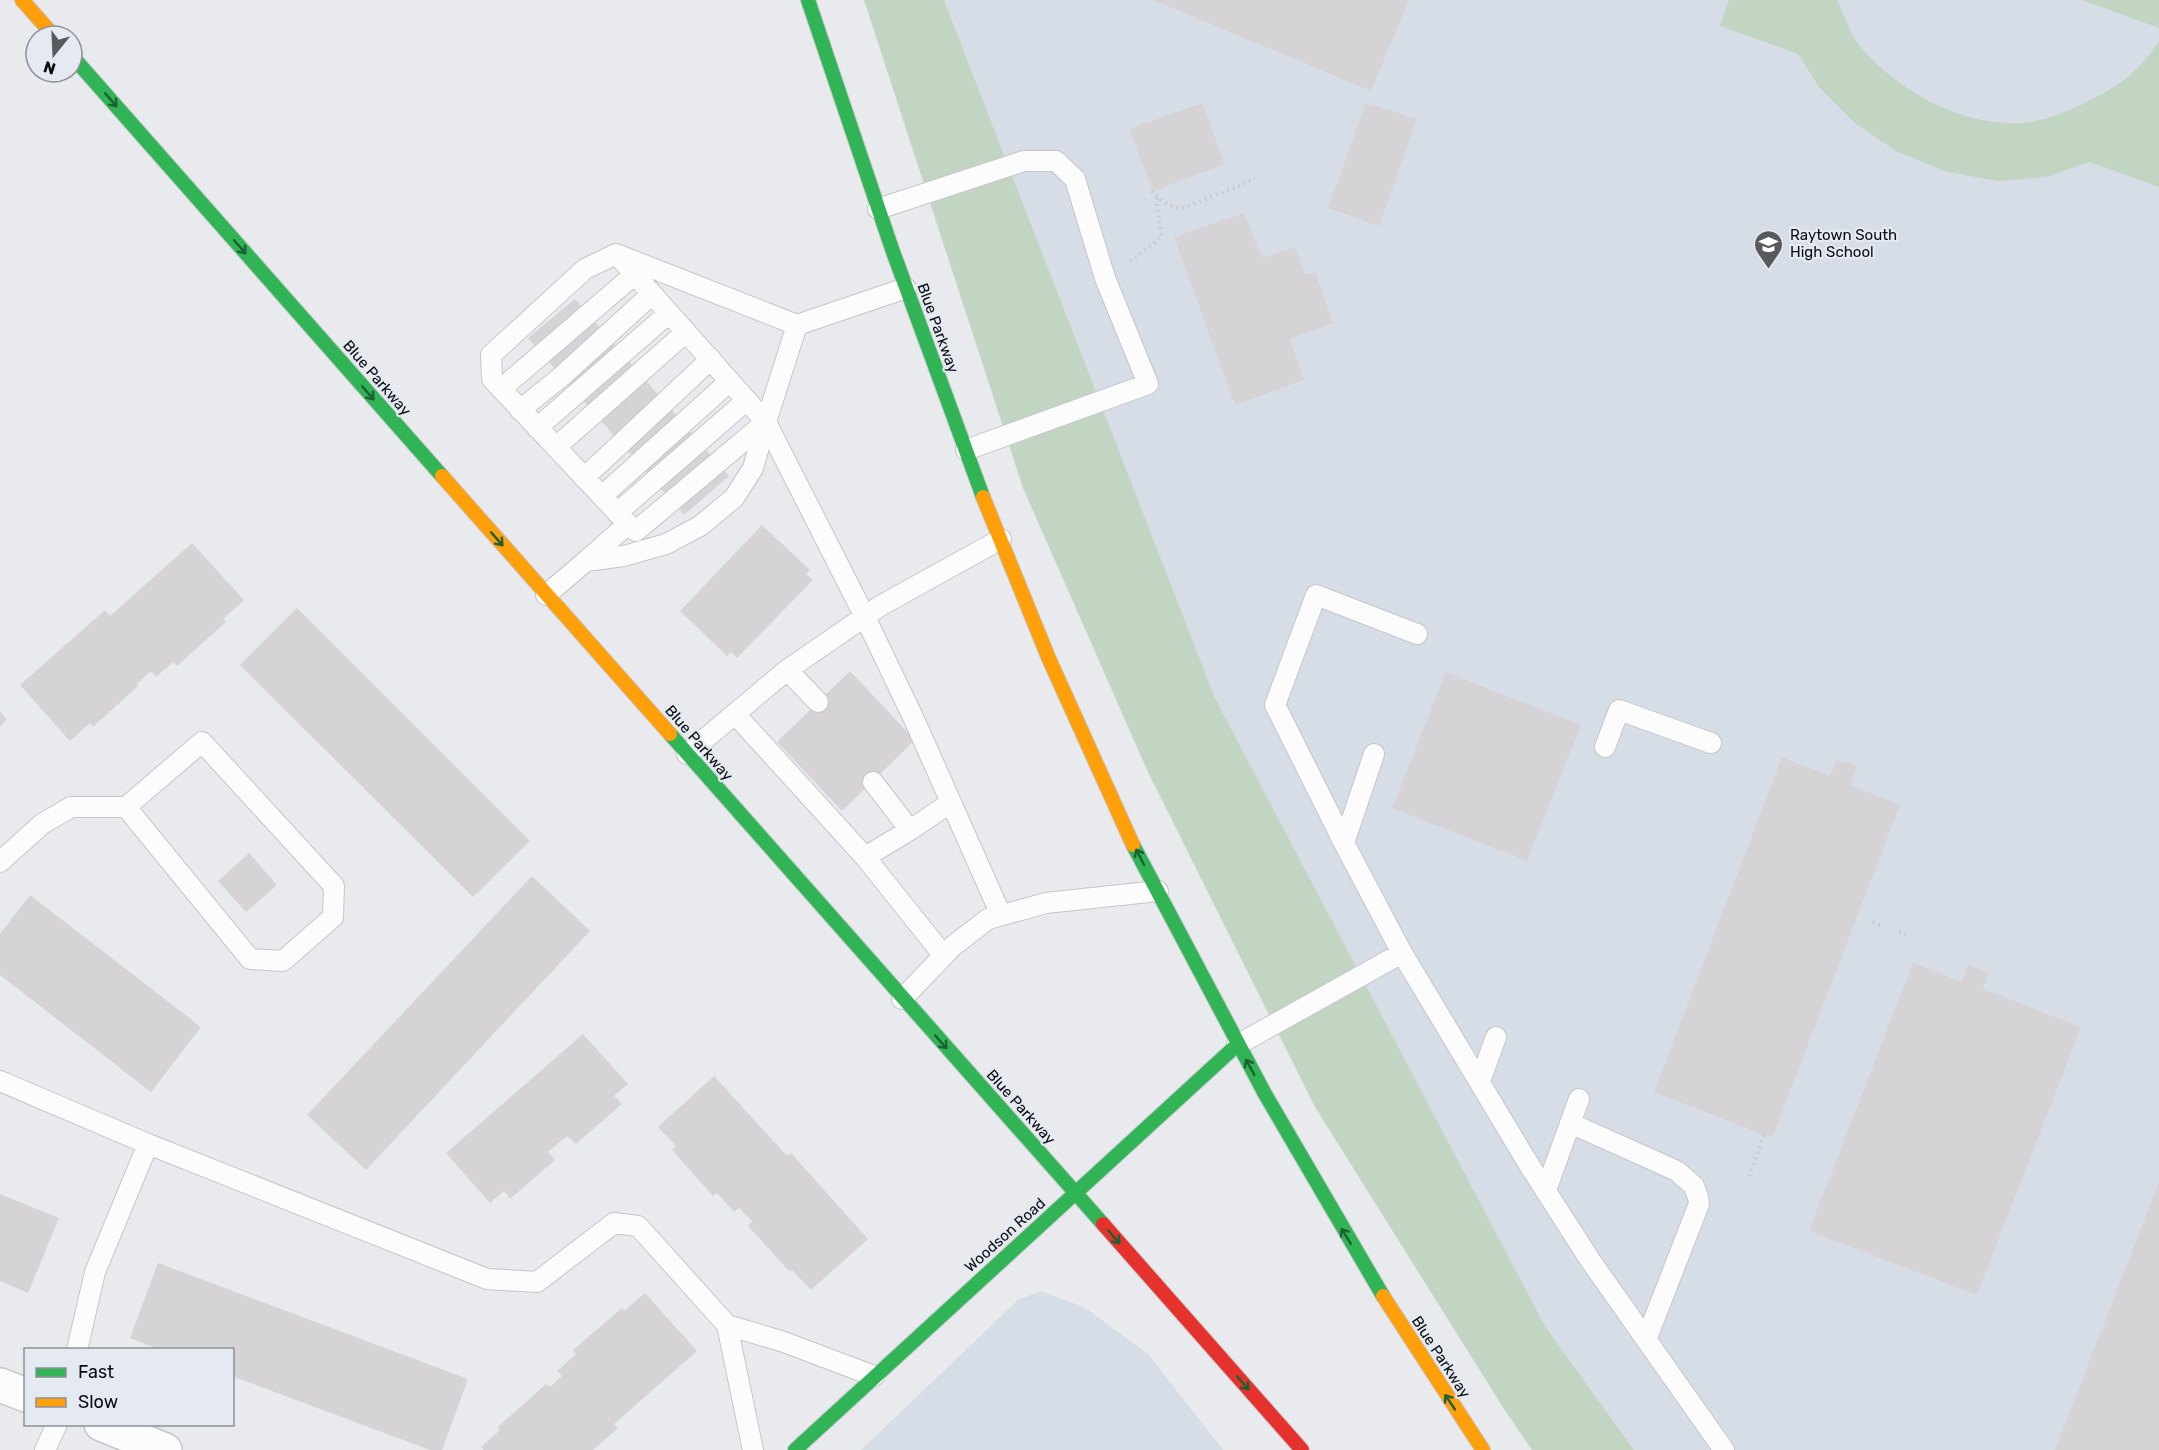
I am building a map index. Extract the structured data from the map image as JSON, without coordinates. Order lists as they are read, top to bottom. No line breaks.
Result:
{"streets":{"main road":["Blue Parkway","Woodson Road"]},"crossings":[["Blue Parkway","Woodson Road"]],"places":{"school or university":["Raytown South High School"]},"legend":["Fast","Slow"],"north":"bottom"}
